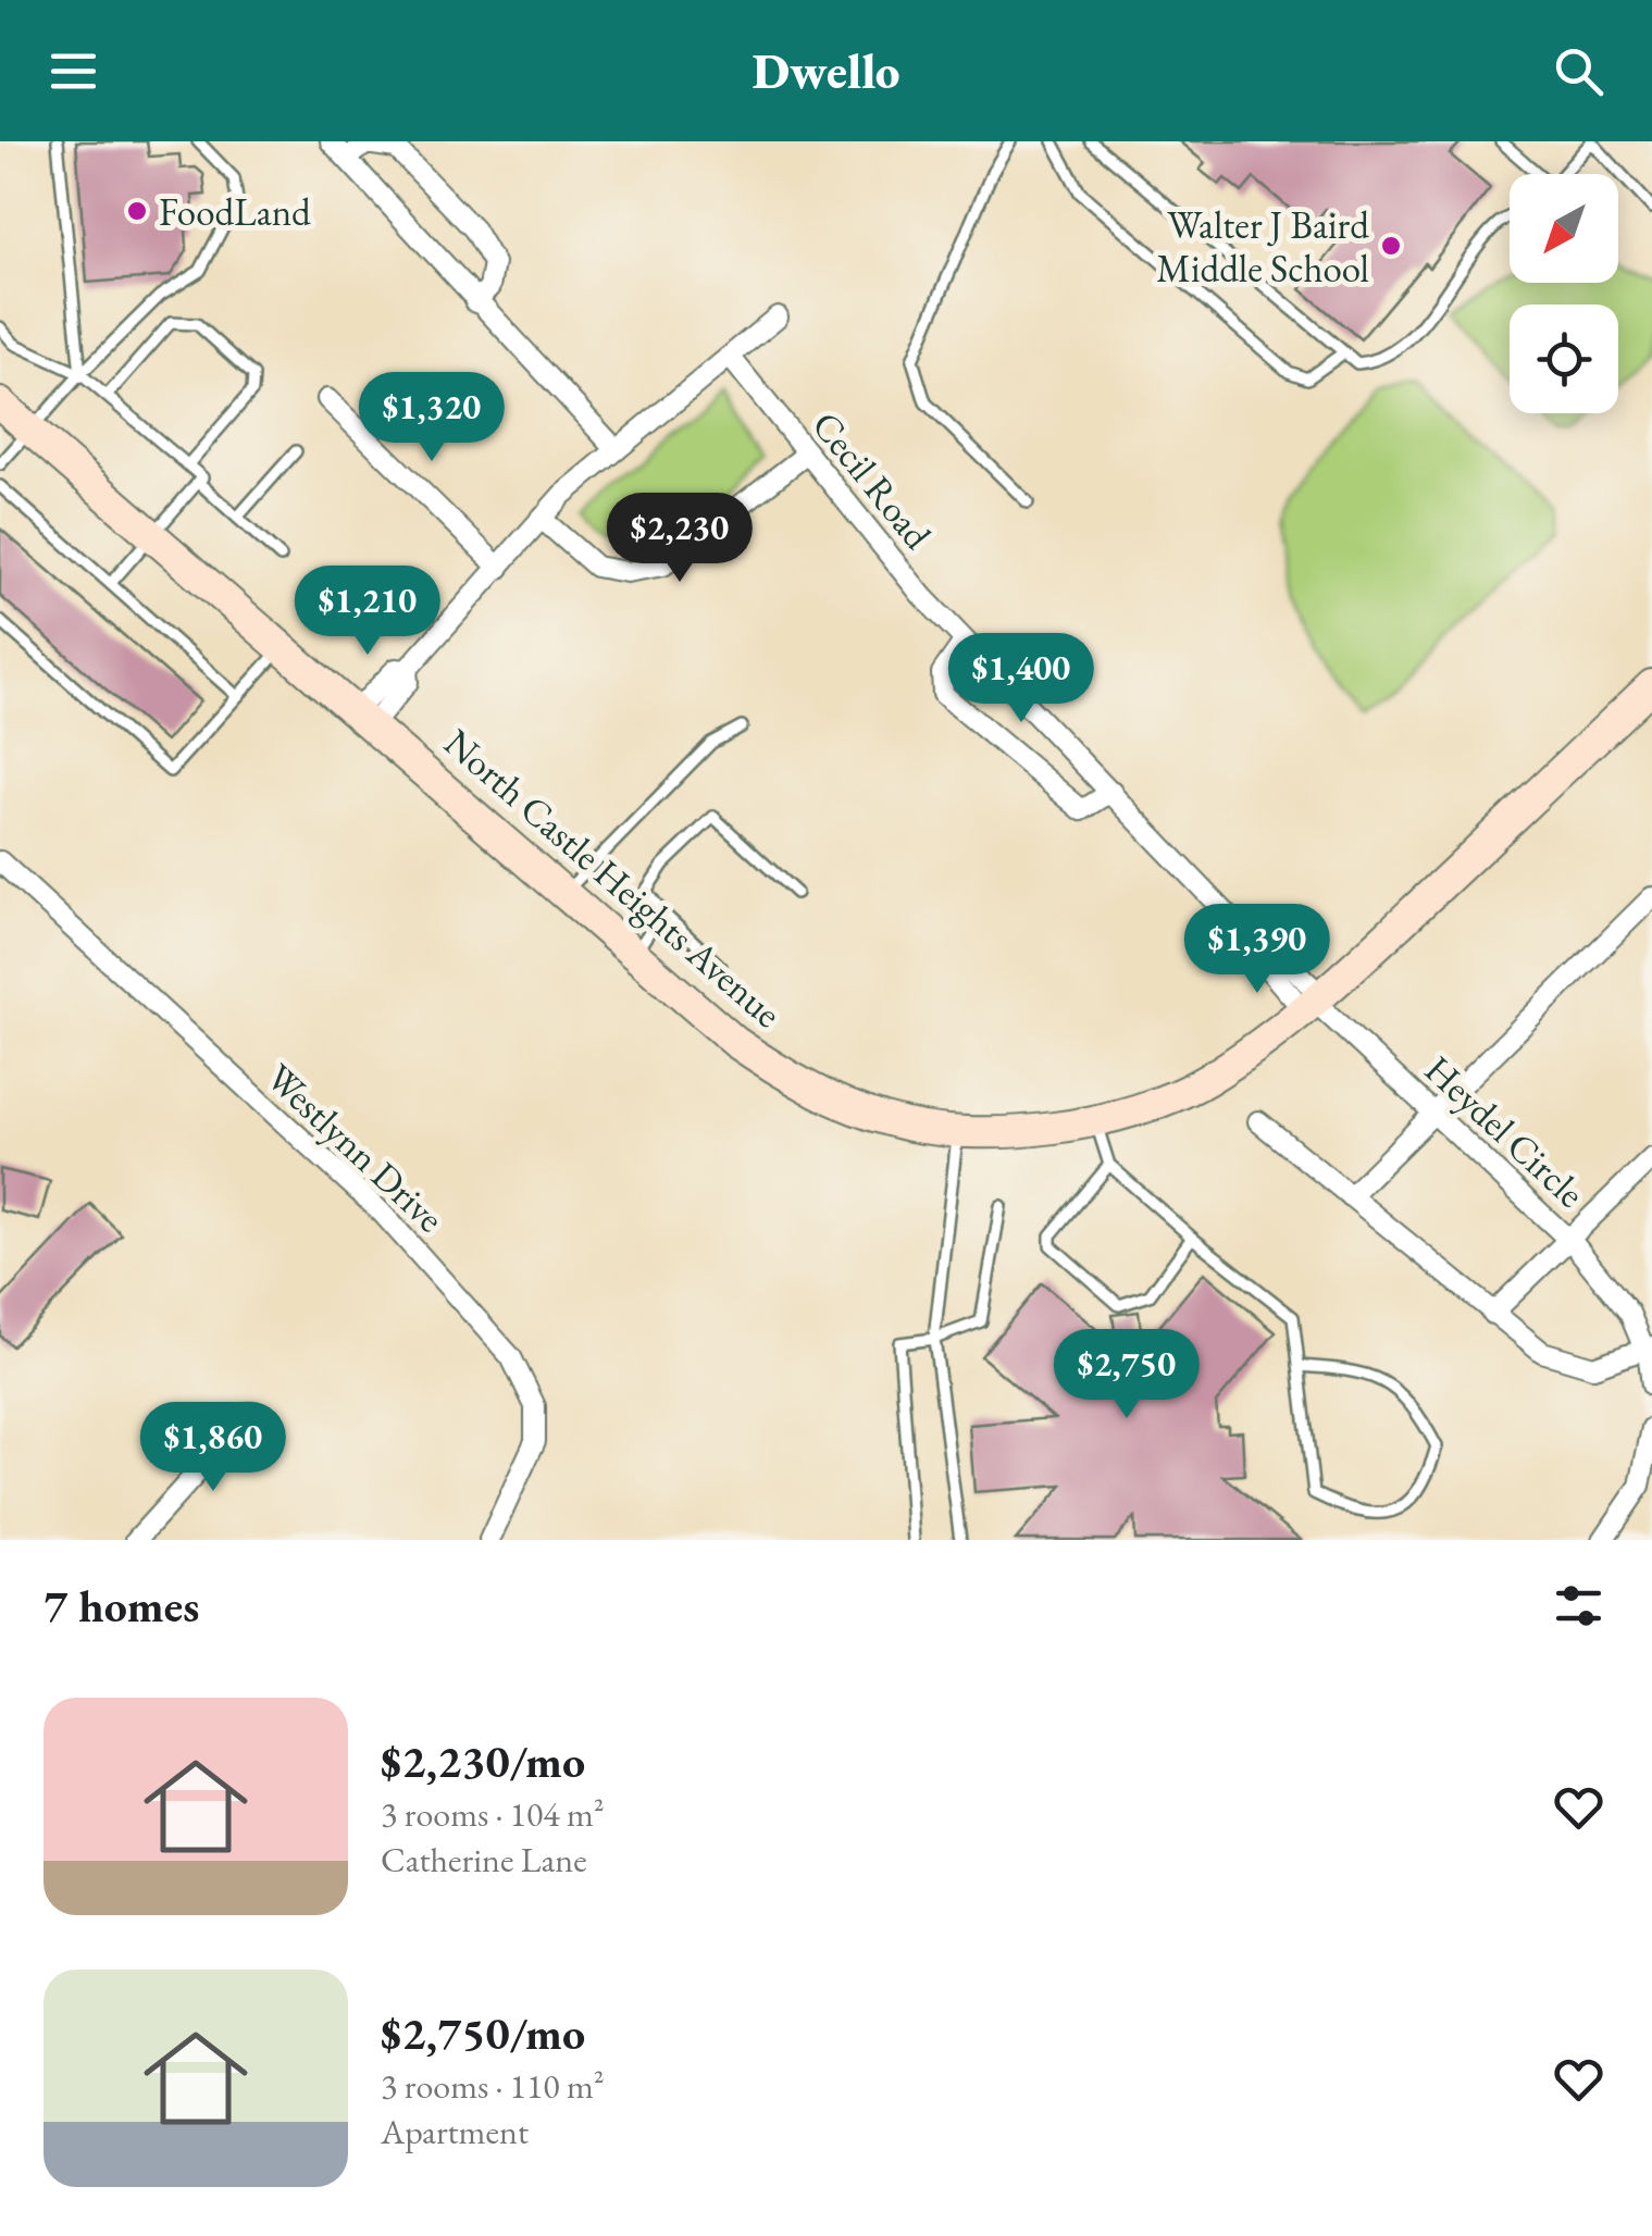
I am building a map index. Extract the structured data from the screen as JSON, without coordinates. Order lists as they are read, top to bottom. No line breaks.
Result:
{"streets":{"street":["Cecil Road","North Castle Heights Avenue","Heydel Circle","Westlynn Drive"]},"crossings":[["Cecil Road","Heydel Circle"],["North Castle Heights Avenue","Heydel Circle"]],"places":["FoodLand","Walter J Baird Middle School"],"north":"bottom left","page":{"header":"Dwello","price":["$1,320","$2,230","$1,210","$1,400","$1,390","$2,750","$1,860"],"heading":"7 homes","list":[{"name":"$2,230/mo","note":"3 rooms · 104 m² · Catherine Lane"},{"name":"$2,750/mo","note":"3 rooms · 110 m² · Apartment"}]}}
